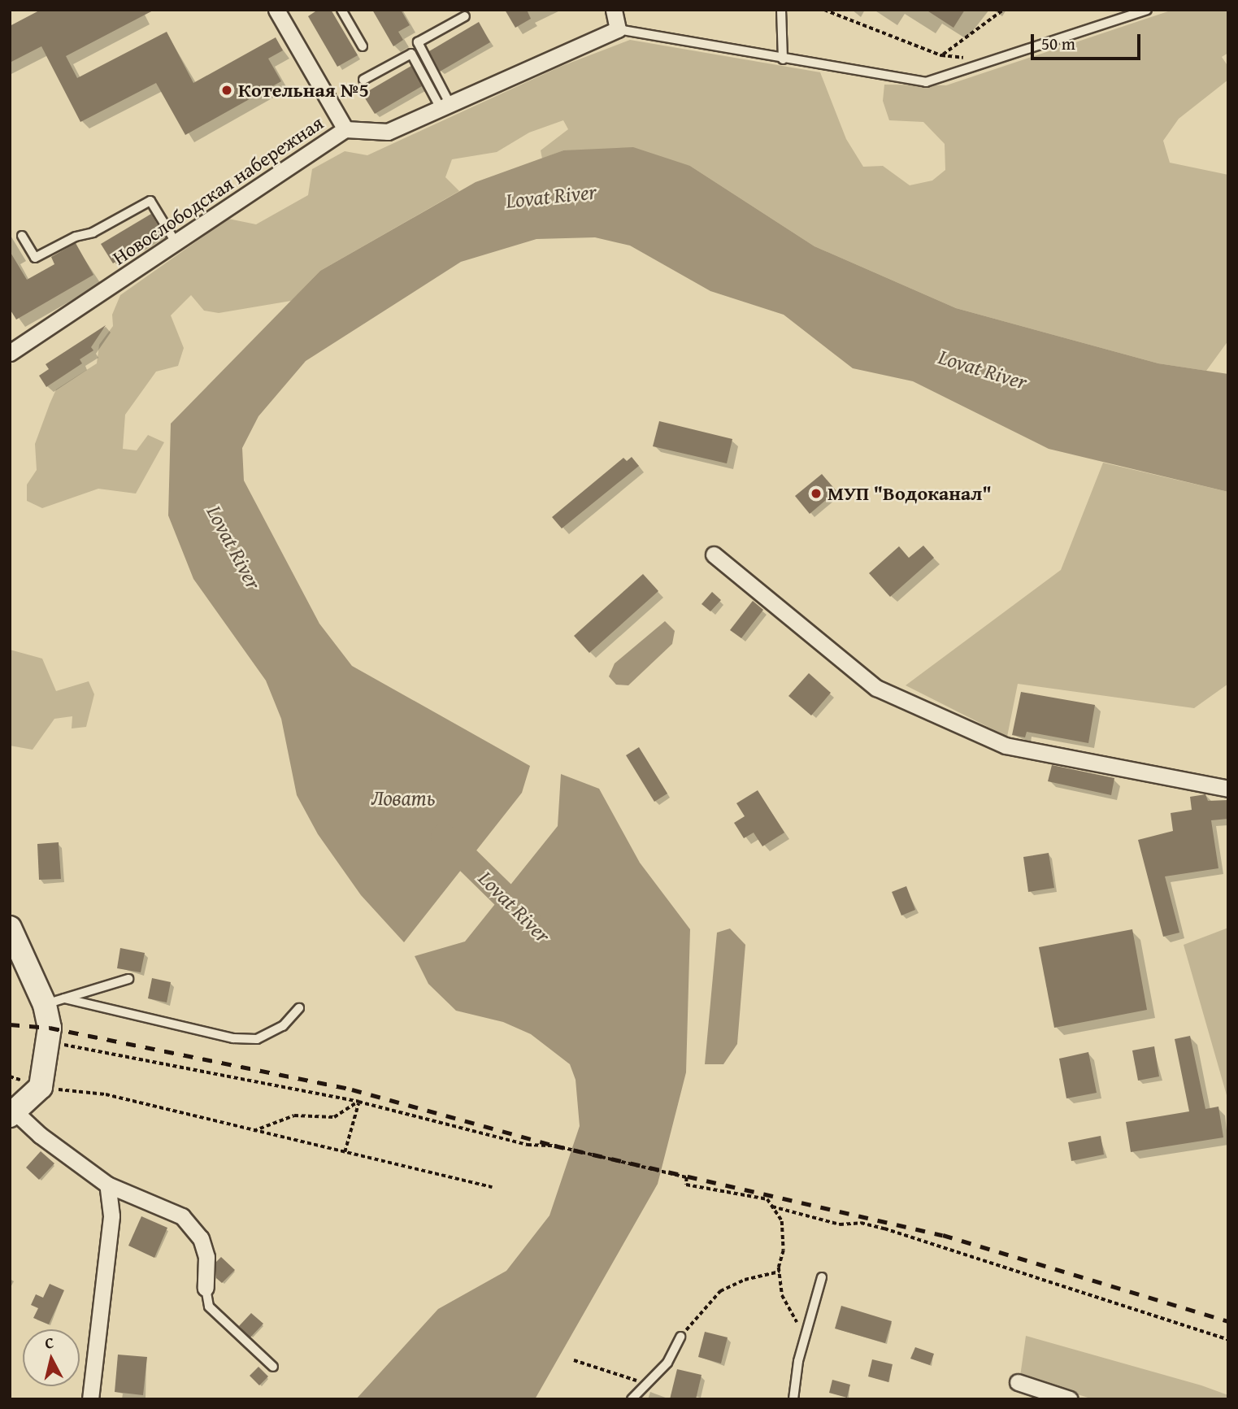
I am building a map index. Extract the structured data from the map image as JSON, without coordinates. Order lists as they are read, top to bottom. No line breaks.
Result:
{"streets":{"street":["Новослободская набережная"]},"water":["Lovat River","Ловать"],"places":["Котельная №5","МУП \"Водоканал\""],"scale_bar":"50 m","north":"top"}
